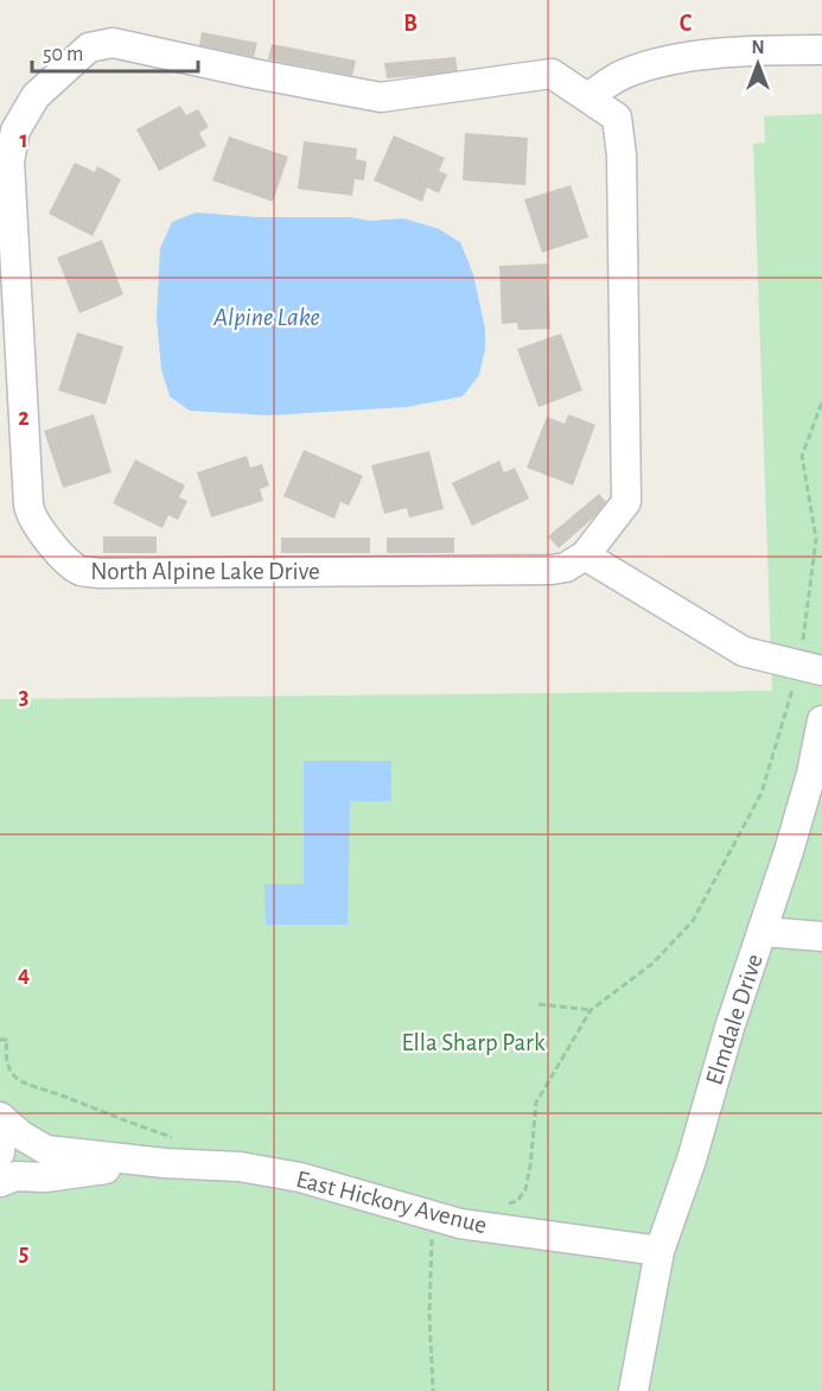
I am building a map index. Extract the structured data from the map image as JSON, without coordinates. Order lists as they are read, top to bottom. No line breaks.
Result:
{"streets":{"street":["North Alpine Lake Drive","Elmdale Drive","East Hickory Avenue"]},"crossings":[["Elmdale Drive","East Hickory Avenue"]],"water":["Alpine Lake"],"parks":["Ella Sharp Park"],"scale_bar":"50 m","north":"top","grid":{"columns":["B","C"],"rows":["1","2","3","4","5"]}}
